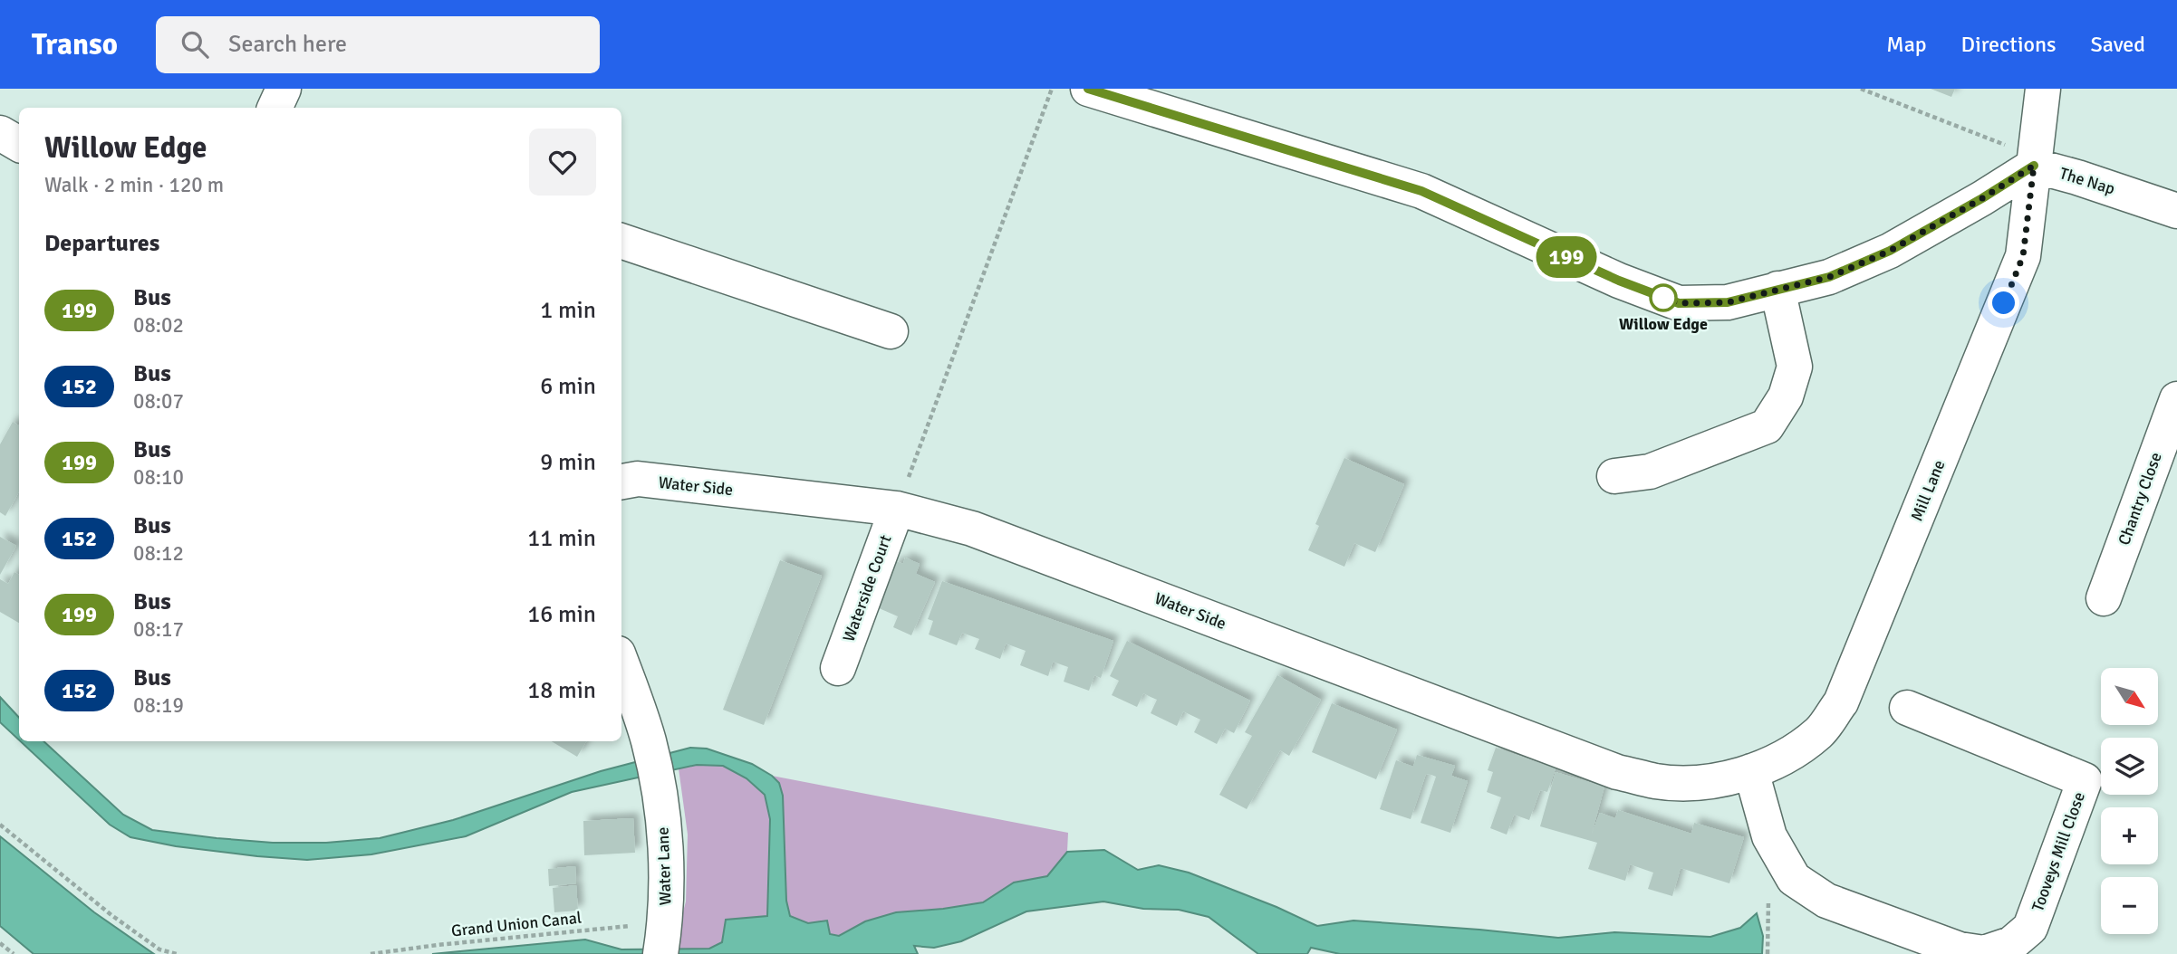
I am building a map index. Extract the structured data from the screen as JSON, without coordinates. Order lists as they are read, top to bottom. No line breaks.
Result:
{"streets":{"street":["The Nap","Water Side","Mill Lane","Chantry Close","Waterside Court","Tooveys Mill Close","Water Lane"],"path":["Grand Union Canal"]},"crossings":[["The Nap","Mill Lane"],["Water Side","Mill Lane"],["Water Side","Waterside Court"],["Water Side","Tooveys Mill Close"],["Mill Lane","Tooveys Mill Close"],["Water Lane","Grand Union Canal"]],"places":["Willow Edge"],"lines":["bus line 199"],"north":"bottom right","page":{"header":"Transo","search":"Search here","nav":["Map","Directions","Saved"],"on_map":"199","heading":[["Willow Edge","Walk · 2 min · 120 m"],"Departures"],"list":[{"mark":"199","name":"Bus","note":"08:02","value":"1 min"},{"mark":"152","name":"Bus","note":"08:07","value":"6 min"},{"mark":"199","name":"Bus","note":"08:10","value":"9 min"},{"mark":"152","name":"Bus","note":"08:12","value":"11 min"},{"mark":"199","name":"Bus","note":"08:17","value":"16 min"},{"mark":"152","name":"Bus","note":"08:19","value":"18 min"}],"map_buttons":["+","−"]}}
